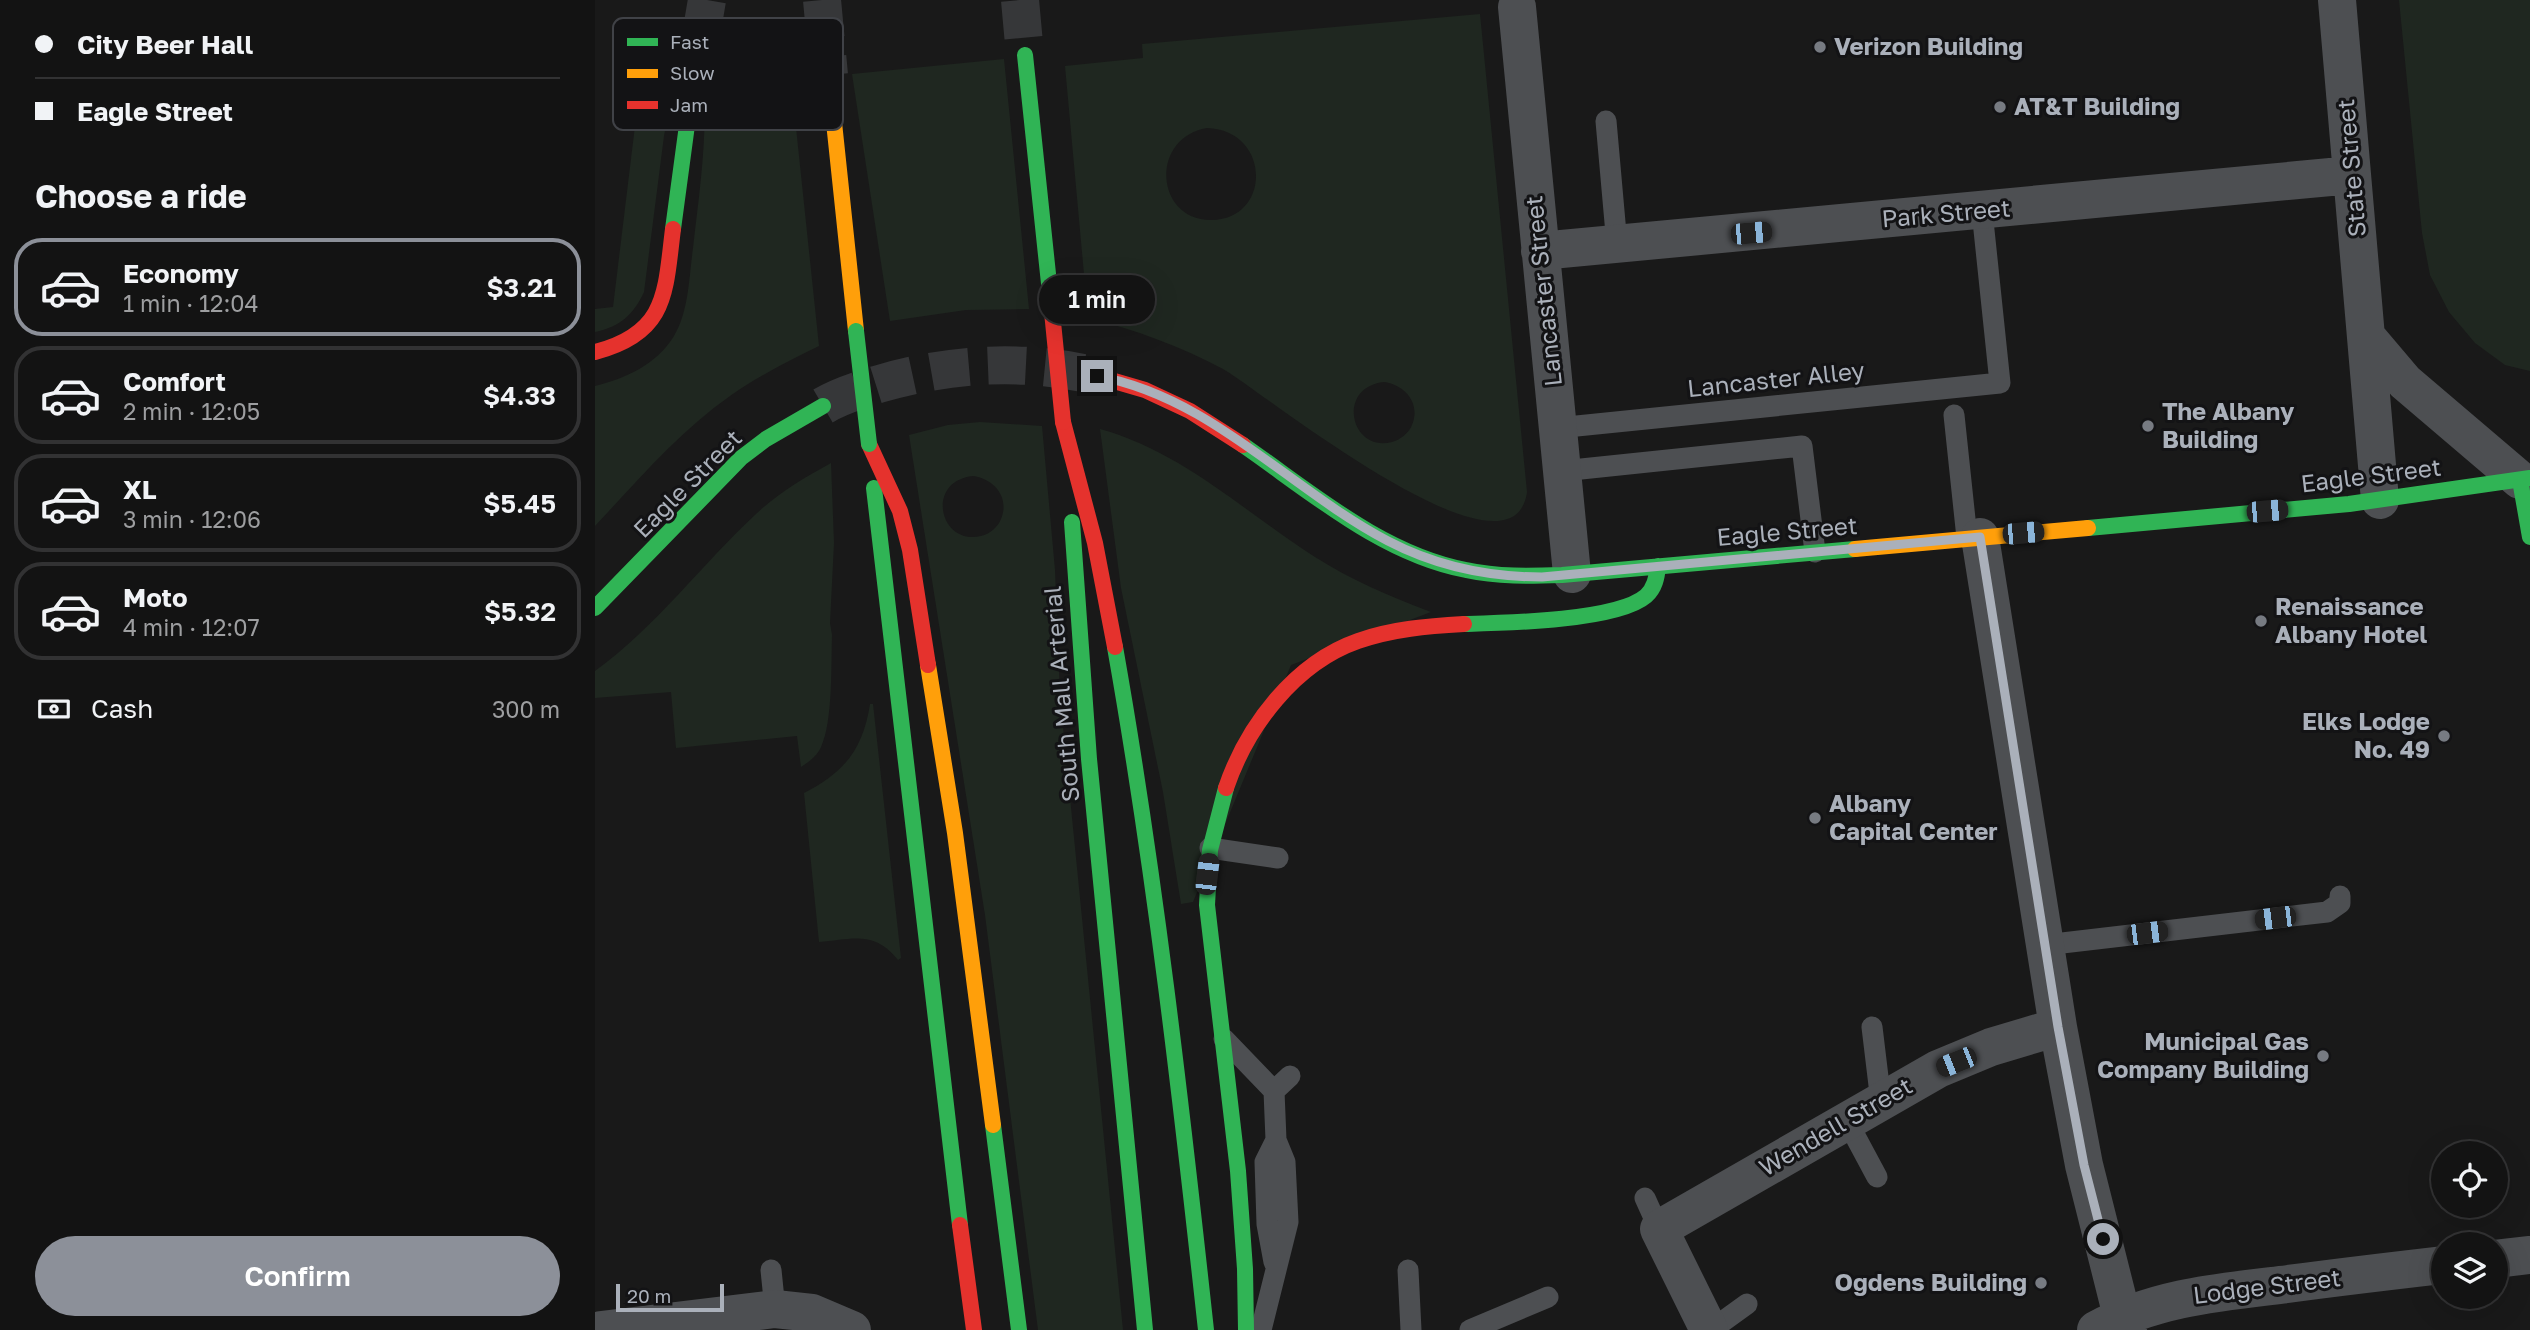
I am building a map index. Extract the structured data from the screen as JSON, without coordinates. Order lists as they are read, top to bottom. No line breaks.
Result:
{"streets":{"main road":["Eagle Street","South Mall Arterial"],"street":["State Street","Park Street","Lancaster Street","Wendell Street","Lodge Street"],"lane":["Lancaster Alley"]},"crossings":[["State Street","Park Street"],["State Street","Eagle Street"],["Park Street","Lancaster Street"],["Park Street","Lancaster Alley"],["Lancaster Street","Lancaster Alley"],["Lancaster Street","Eagle Street"]],"places":["Verizon Building","AT&T Building","The Albany Building","Renaissance Albany Hotel","Elks Lodge No. 49","Albany Capital Center","Municipal Gas Company Building","Ogdens Building"],"legend":["Fast","Slow","Jam"],"scale_bar":"20 m","page":{"banner":["City Beer Hall","Eagle Street"],"heading":"Choose a ride","list":[{"name":"Economy","note":"1 min · 12:04","value":"$3.21"},{"name":"Comfort","note":"2 min · 12:05","value":"$4.33"},{"name":"XL","note":"3 min · 12:06","value":"$5.45"},{"name":"Moto","note":"4 min · 12:07","value":"$5.32"}],"bubble":"1 min","pay":["Cash","300 m"],"buttons":"Confirm","scale":"20 m"}}
